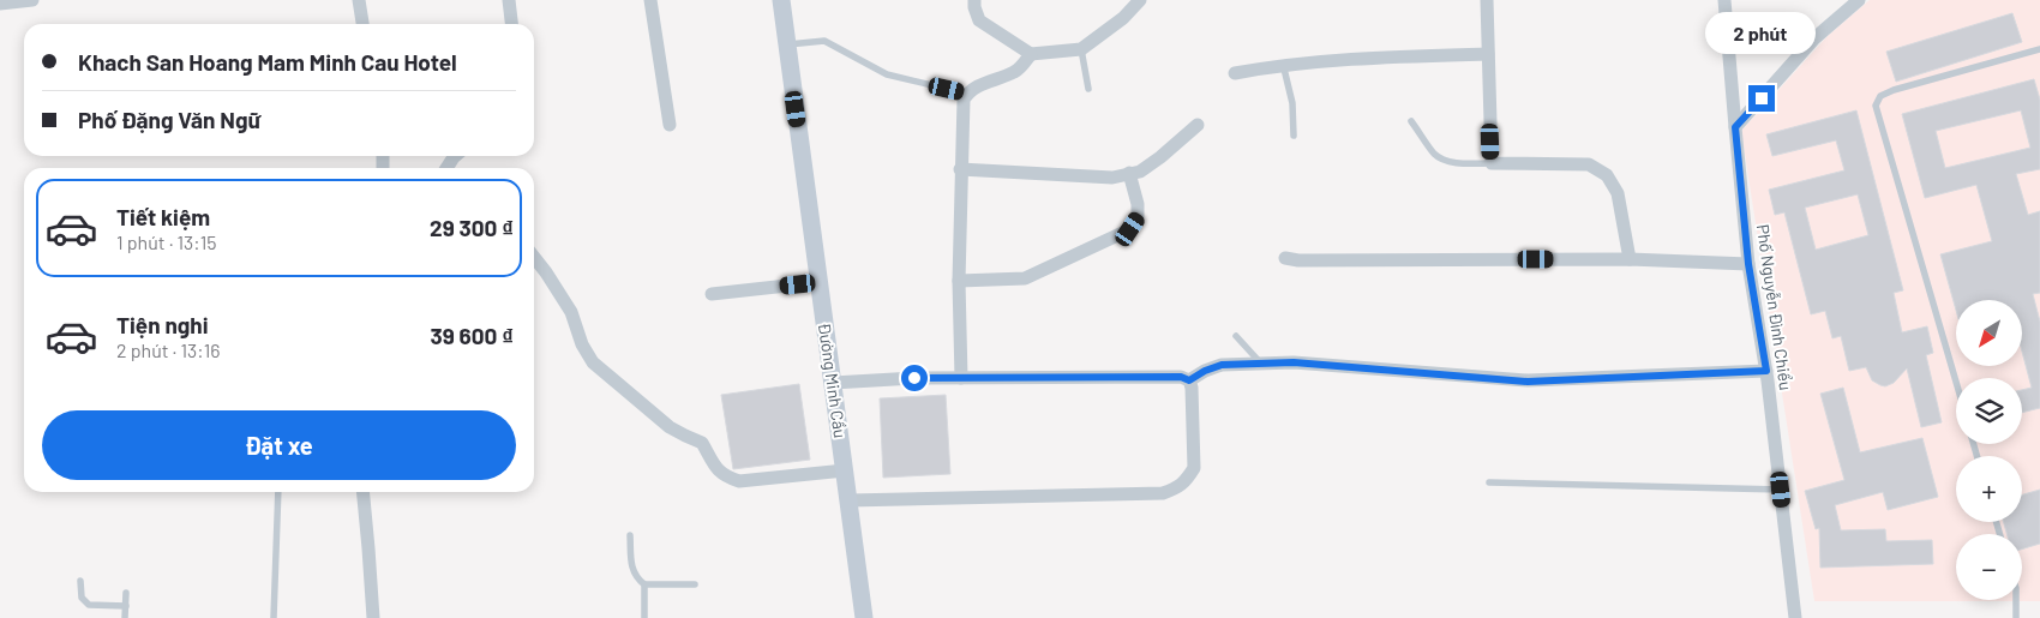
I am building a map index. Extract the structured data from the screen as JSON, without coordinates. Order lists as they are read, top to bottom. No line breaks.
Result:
{"streets":{"street":["Phố Nguyễn Đình Chiểu","Đường Minh Cầu"]},"north":"bottom left","page":{"bubble":"2 phút","banner":["Khach San Hoang Mam Minh Cau Hotel","Phố Đặng Văn Ngữ"],"list":[{"name":"Tiết kiệm","note":"1 phút · 13:15","value":"29 300 ₫"},{"name":"Tiện nghi","note":"2 phút · 13:16","value":"39 600 ₫"}],"map_buttons":["+","−"],"buttons":"Đặt xe"}}
